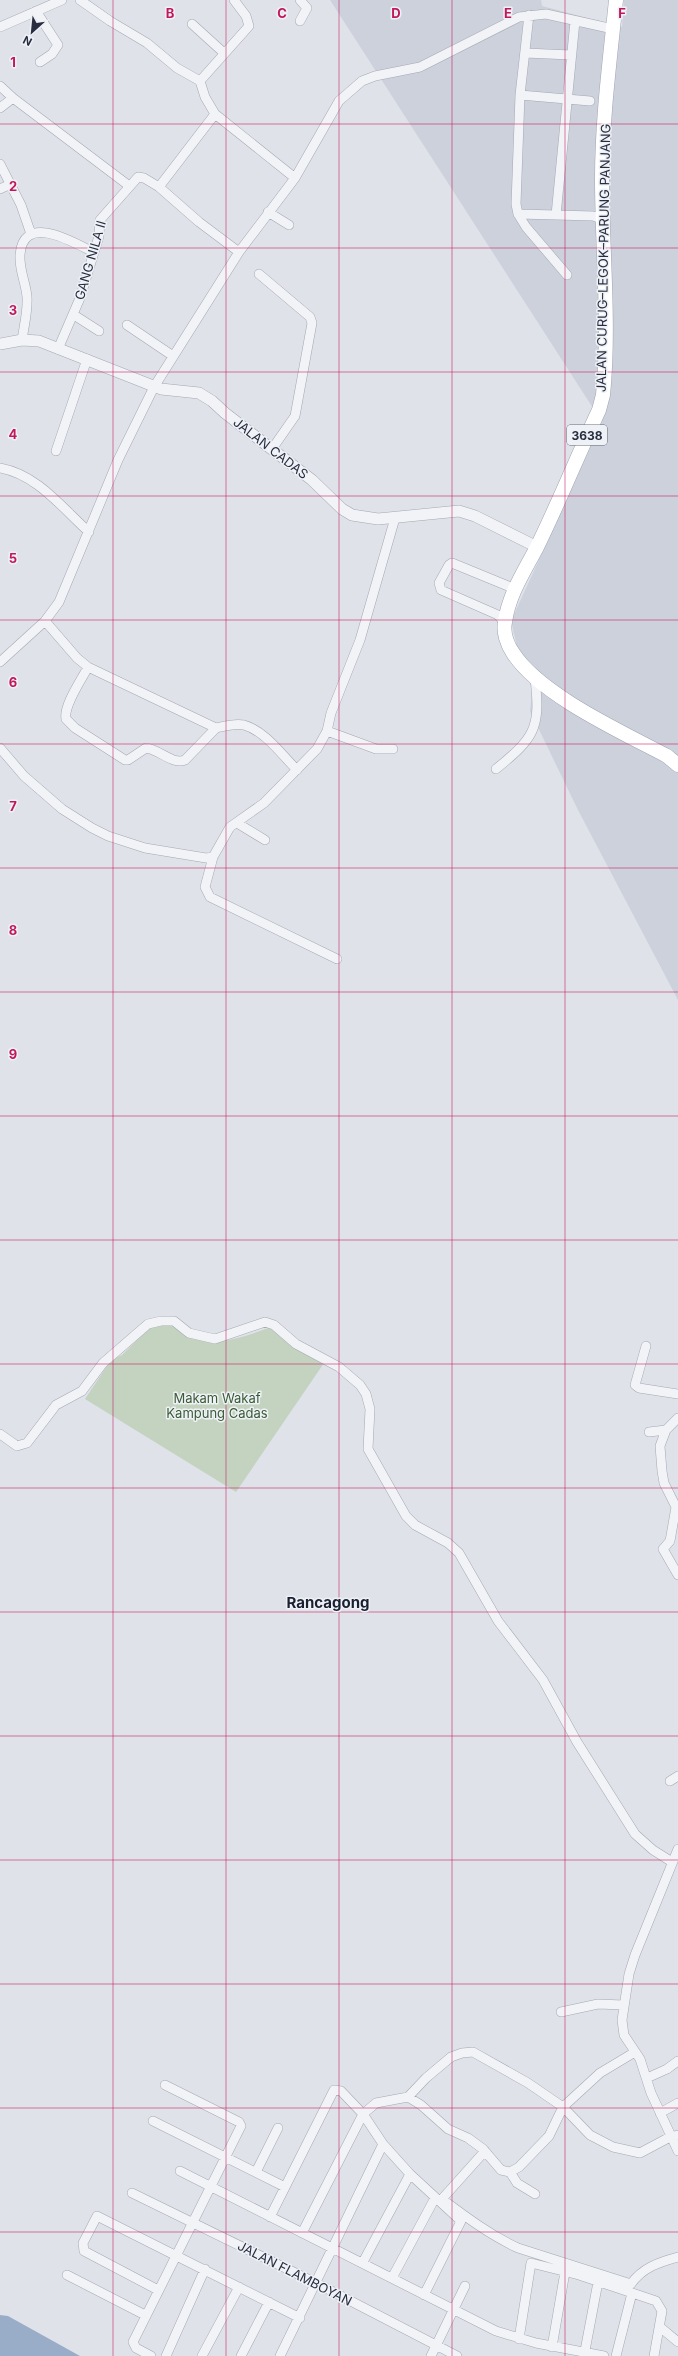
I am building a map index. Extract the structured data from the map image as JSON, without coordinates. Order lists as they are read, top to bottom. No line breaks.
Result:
{"streets":{"main road":["JALAN CURUG–LEGOK–PARUNG PANJANG","3638"],"street":["GANG NILA II","JALAN CADAS","JALAN FLAMBOYAN"]},"crossings":[["JALAN CURUG–LEGOK–PARUNG PANJANG","JALAN CADAS"],["GANG NILA II","JALAN CADAS"]],"districts":["Rancagong"],"parks":["Makam Wakaf Kampung Cadas"],"north":"bottom left","grid":{"columns":["B","C","D","E","F"],"rows":["1","2","3","4","5","6","7","8","9"]}}
